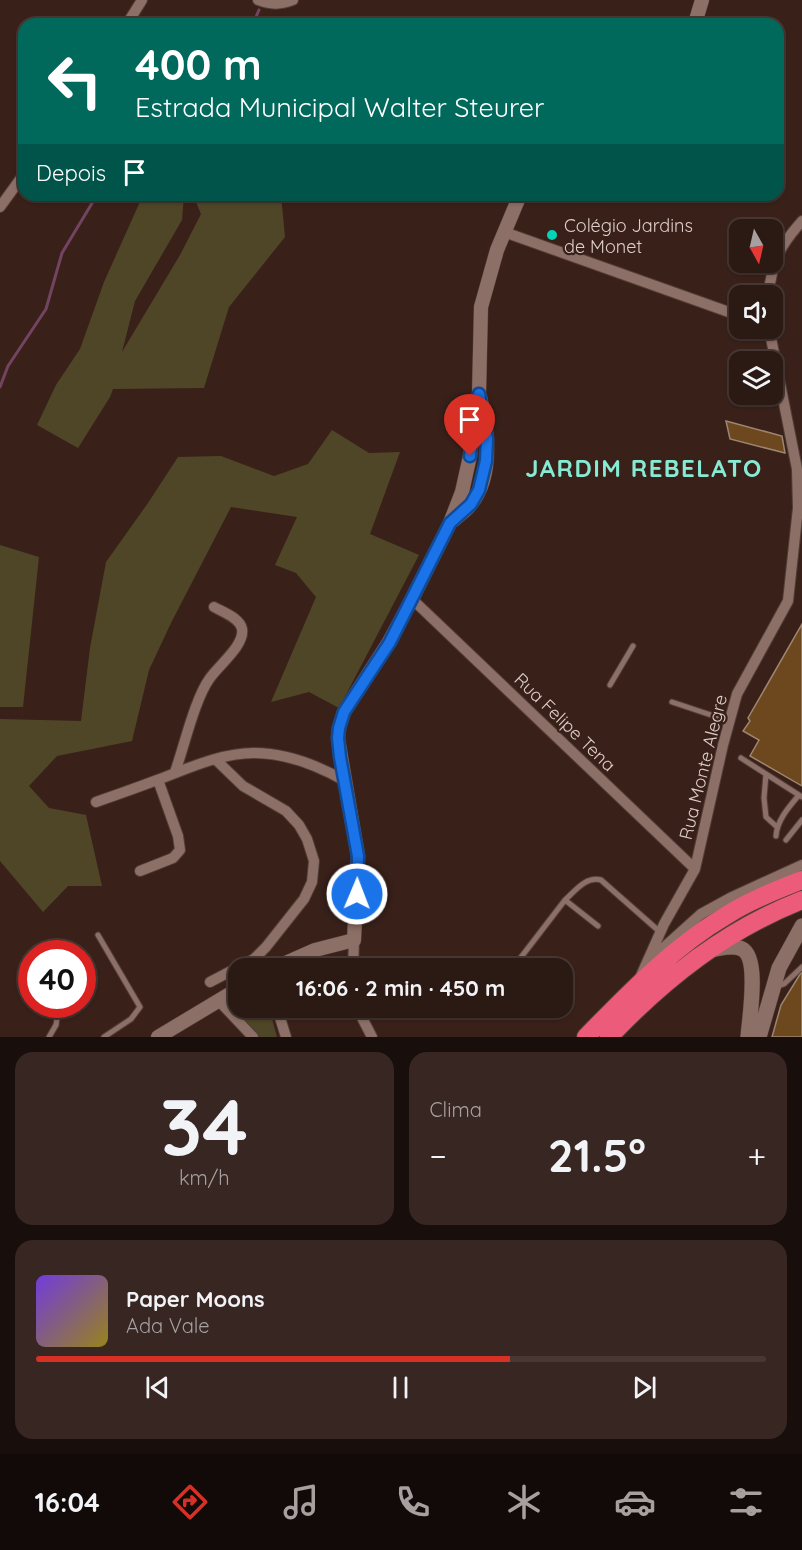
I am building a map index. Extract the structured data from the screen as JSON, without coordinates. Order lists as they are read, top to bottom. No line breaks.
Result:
{"streets":{"street":["Rua Felipe Tena","Rua Monte Alegre"]},"crossings":[["Rua Felipe Tena","Rua Monte Alegre"]],"districts":["JARDIM REBELATO"],"places":["Colégio Jardins de Monet"],"north":"bottom","page":{"turn":["400 m","Estrada Municipal Walter Steurer"],"then":"Depois","limit":"40","trip":"16:06 · 2 min · 450 m","tile":[["34","km/h"],"Clima"],"heat":["−","21.5°","+"],"song":["Paper Moons","Ada Vale"],"tabs":"16:04"}}
